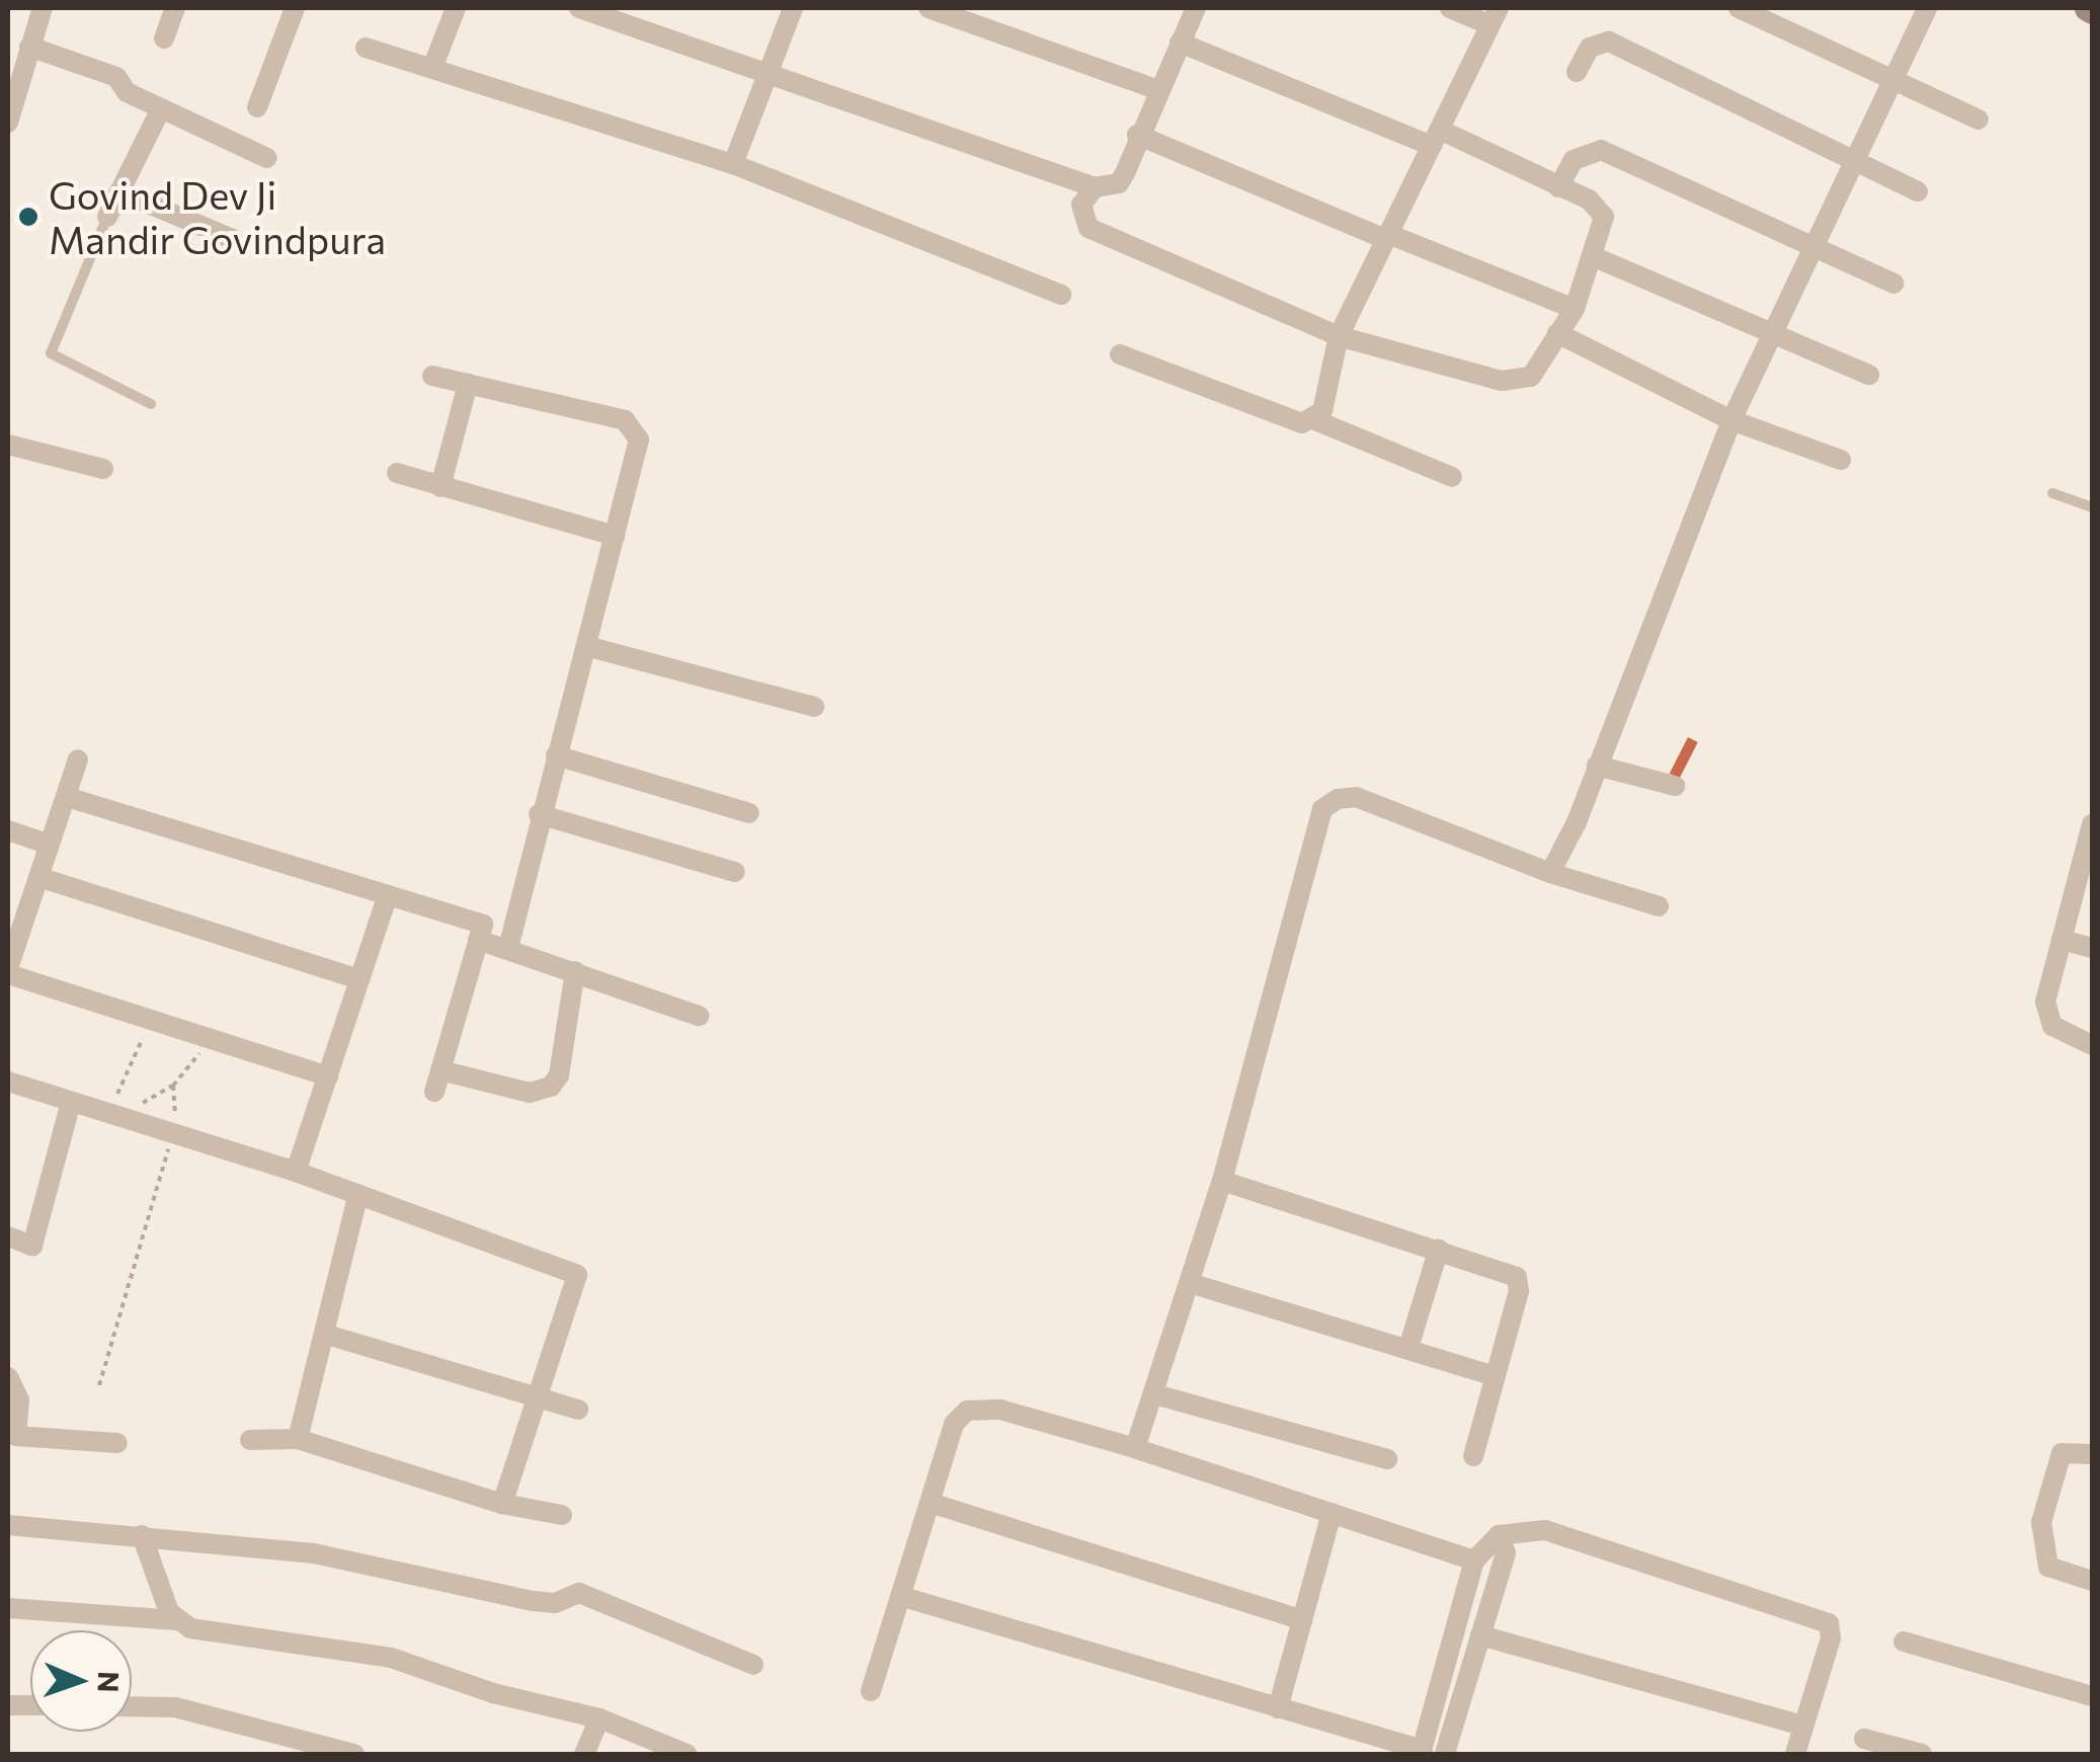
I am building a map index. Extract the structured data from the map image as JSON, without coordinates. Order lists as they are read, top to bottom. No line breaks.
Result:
{"places":["Govind Dev Ji Mandir Govindpura"],"north":"right"}
